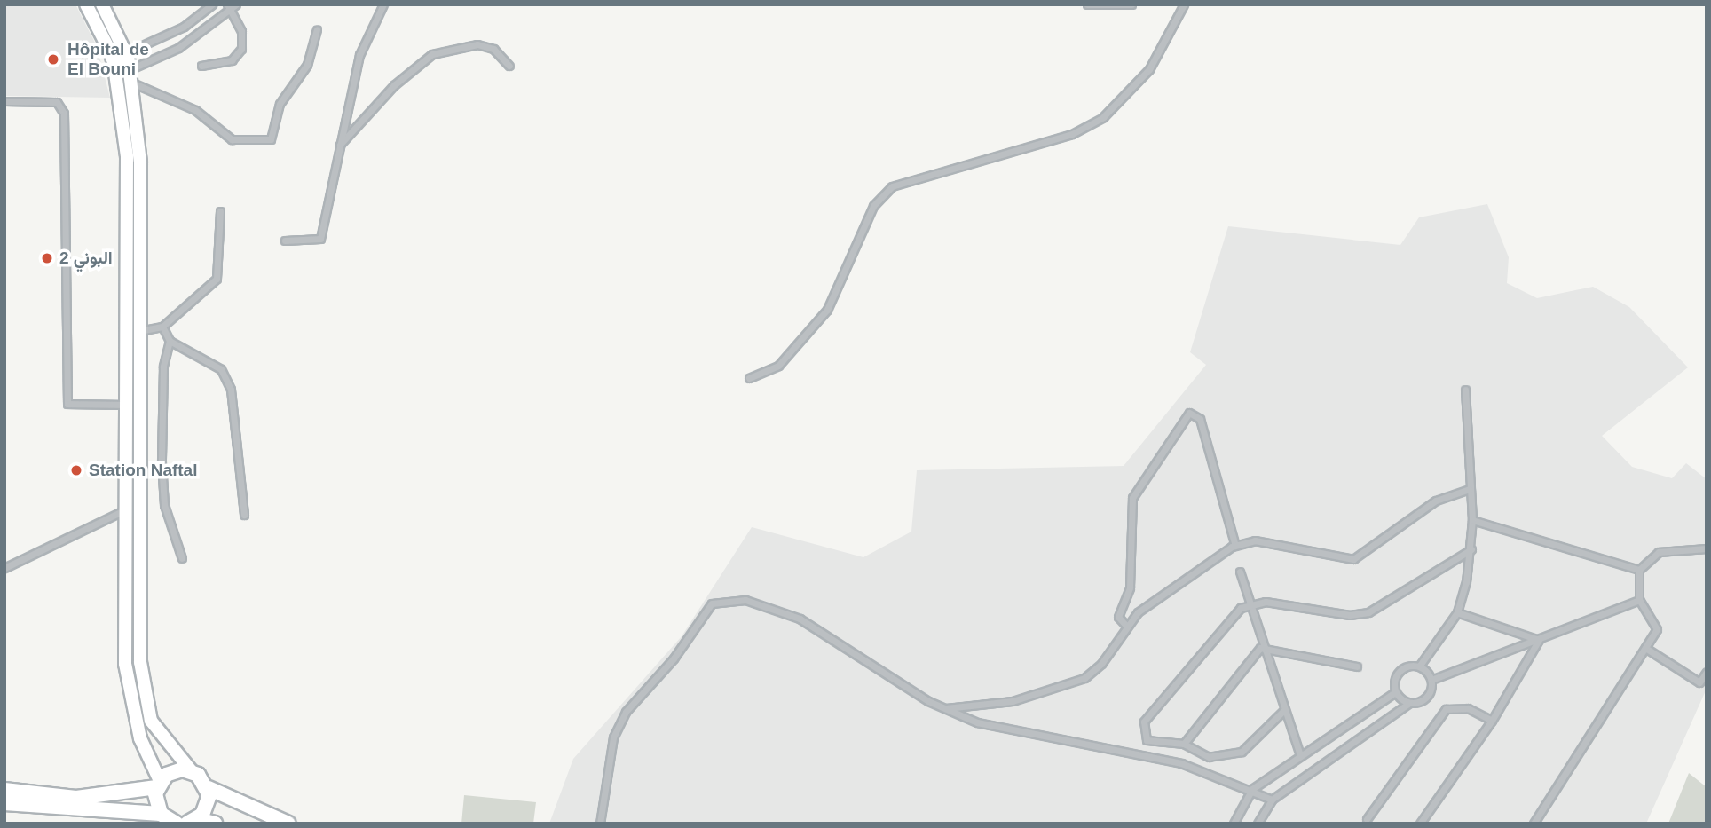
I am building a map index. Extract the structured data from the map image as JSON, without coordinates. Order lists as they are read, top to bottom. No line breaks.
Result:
{"places":["Hôpital de El Bouni","البوني 2","Station Naftal"]}
